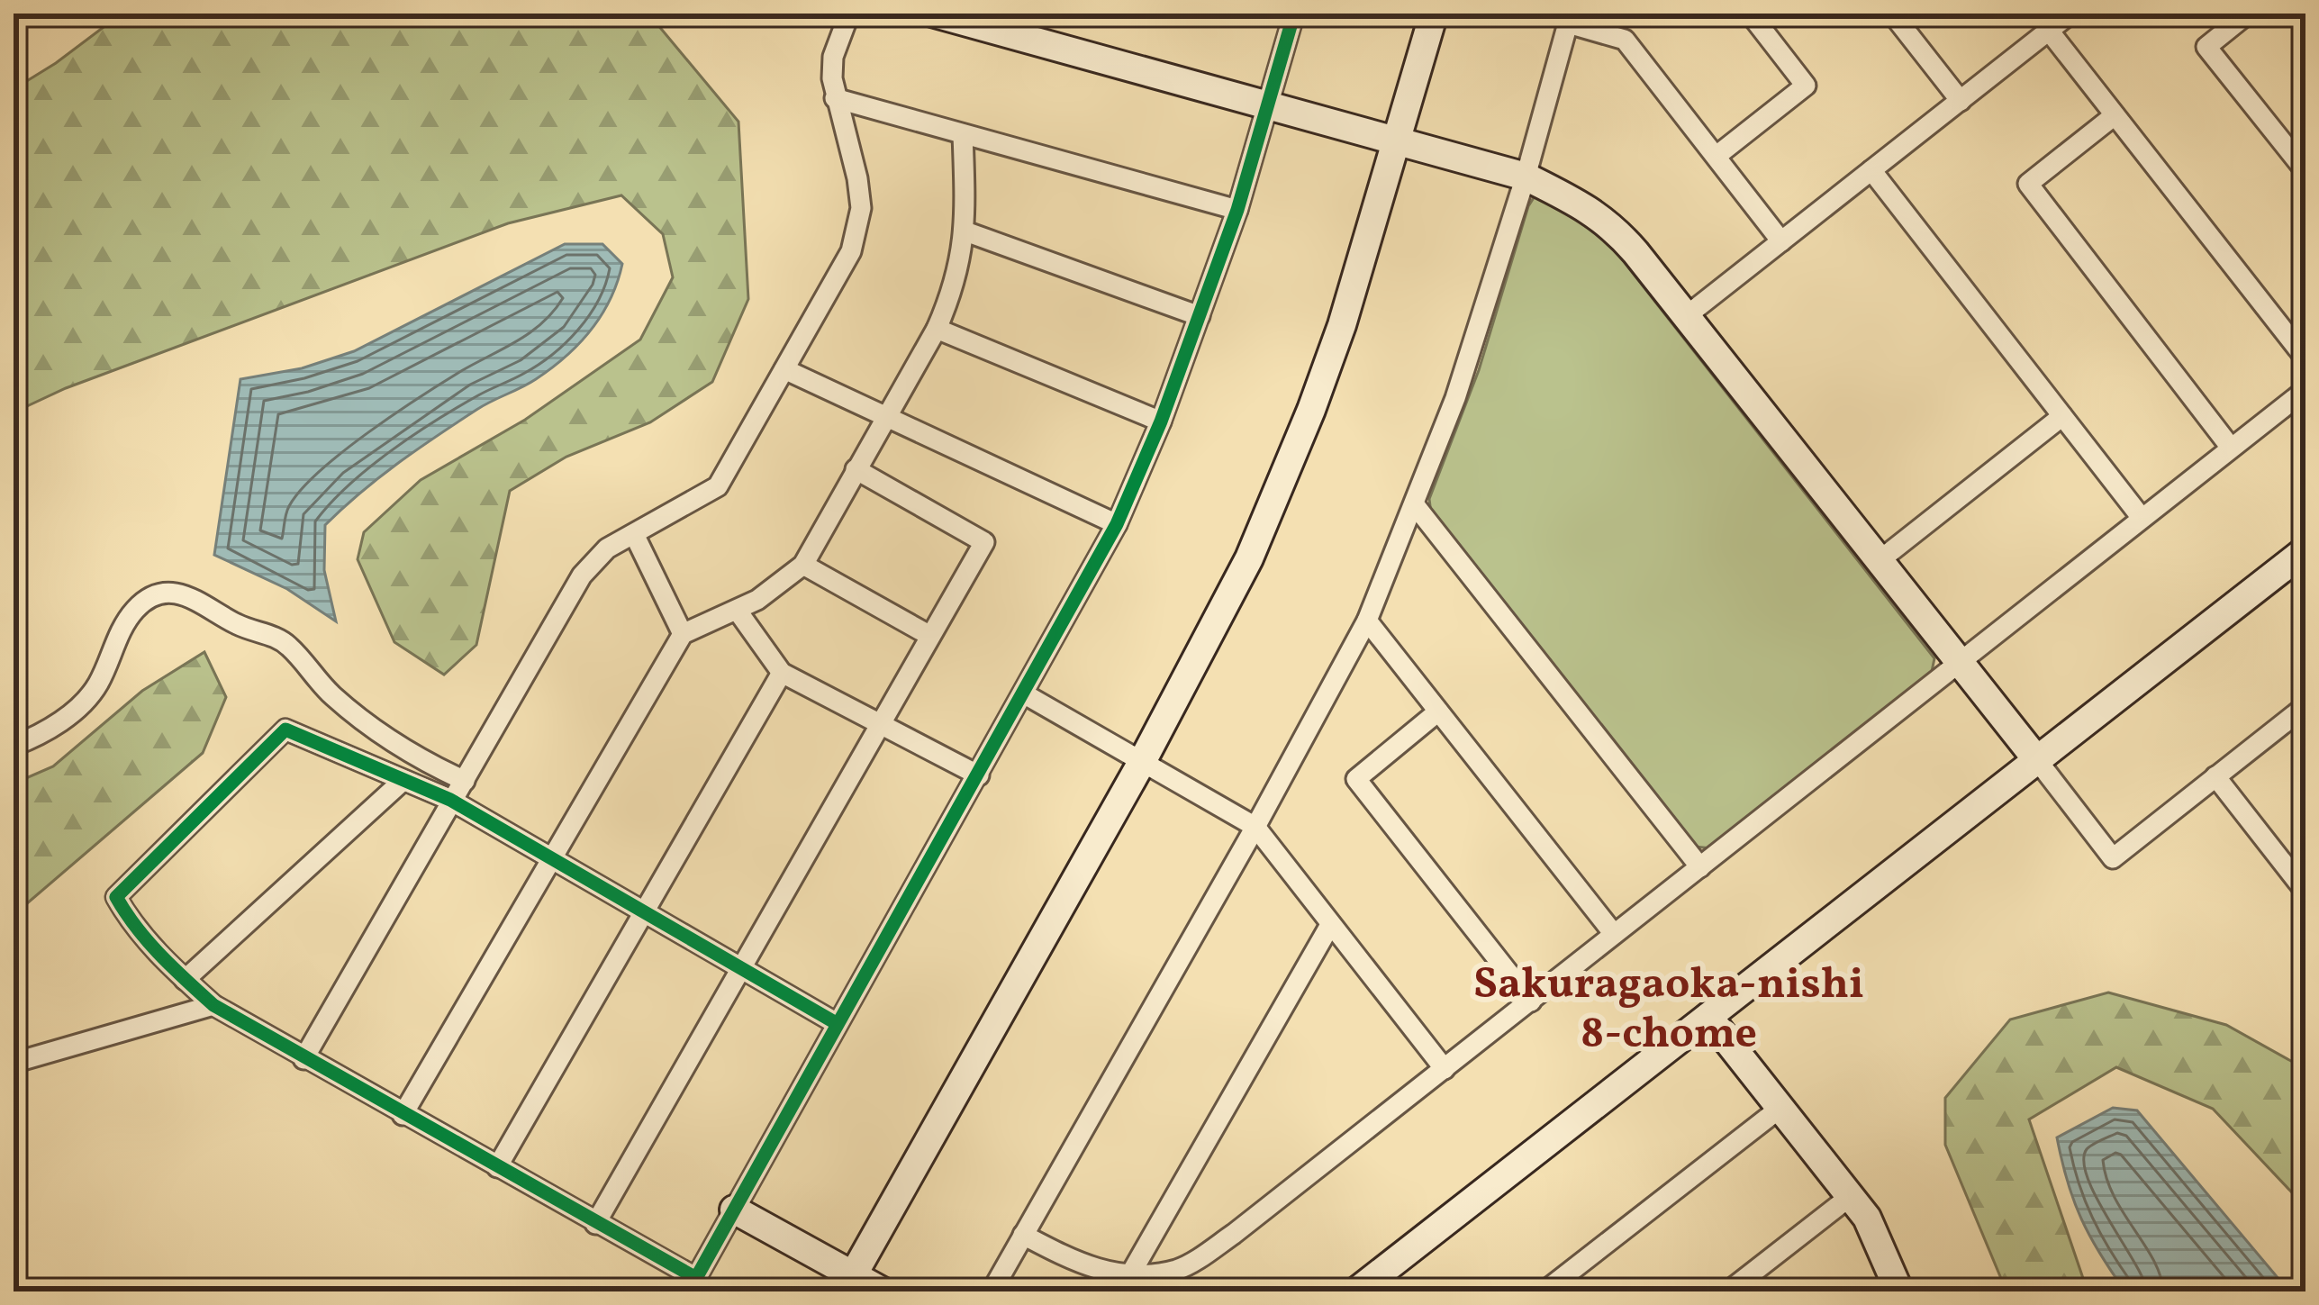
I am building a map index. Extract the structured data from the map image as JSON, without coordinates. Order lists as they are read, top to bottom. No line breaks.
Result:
{"districts":["Sakuragaoka-nishi 8-chome"]}
